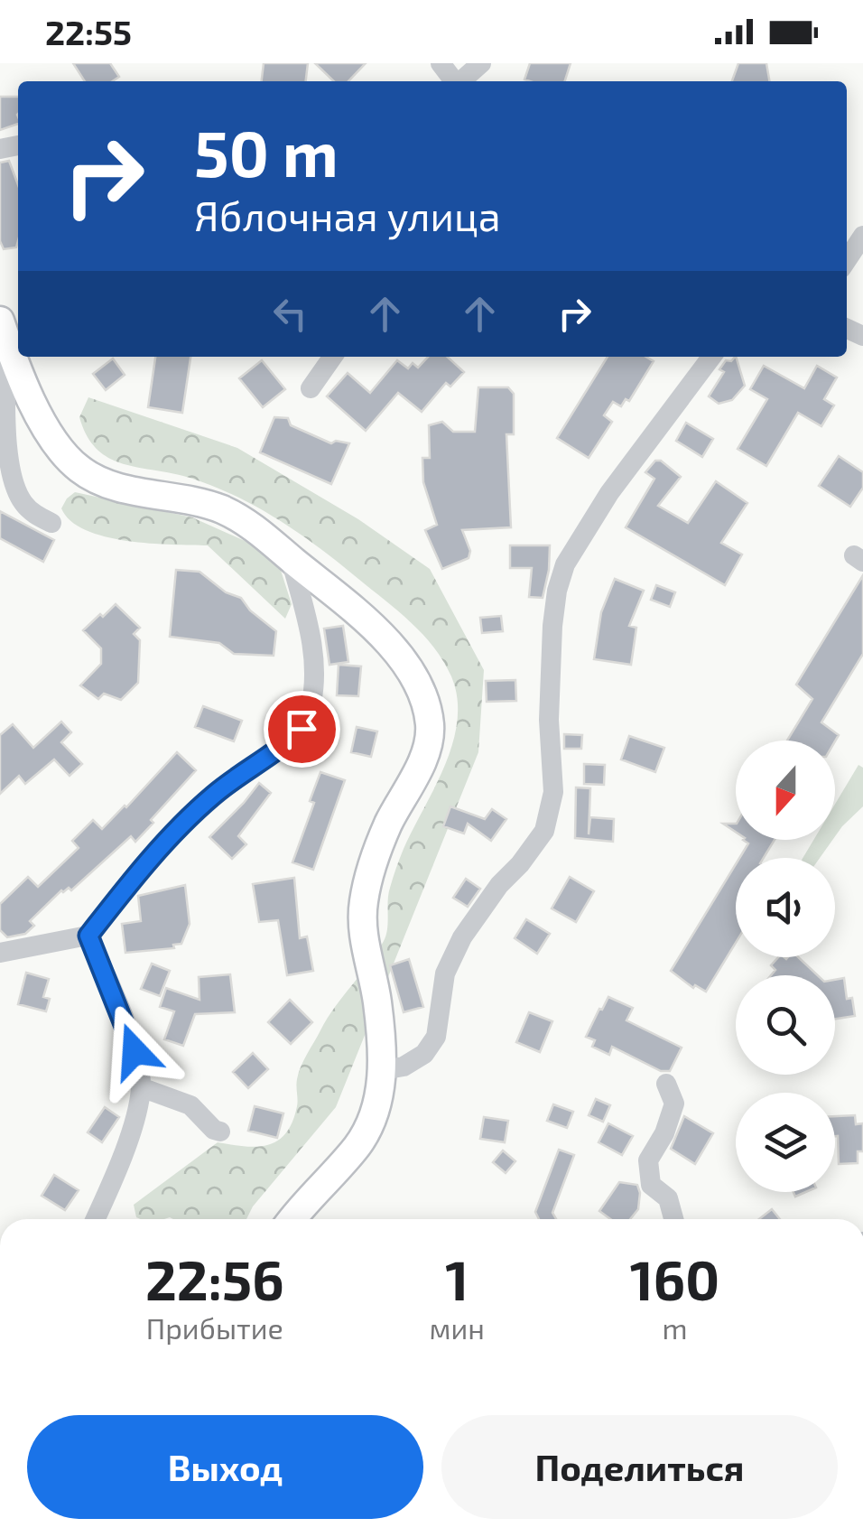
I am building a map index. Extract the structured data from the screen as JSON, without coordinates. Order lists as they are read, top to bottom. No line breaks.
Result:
{"north":"bottom","page":{"status":"22:55","turn":["50 m","Яблочная улица"],"eta":["22:56","Прибытие","1","мин","160","m"],"buttons":["Выход","Поделиться"]}}
